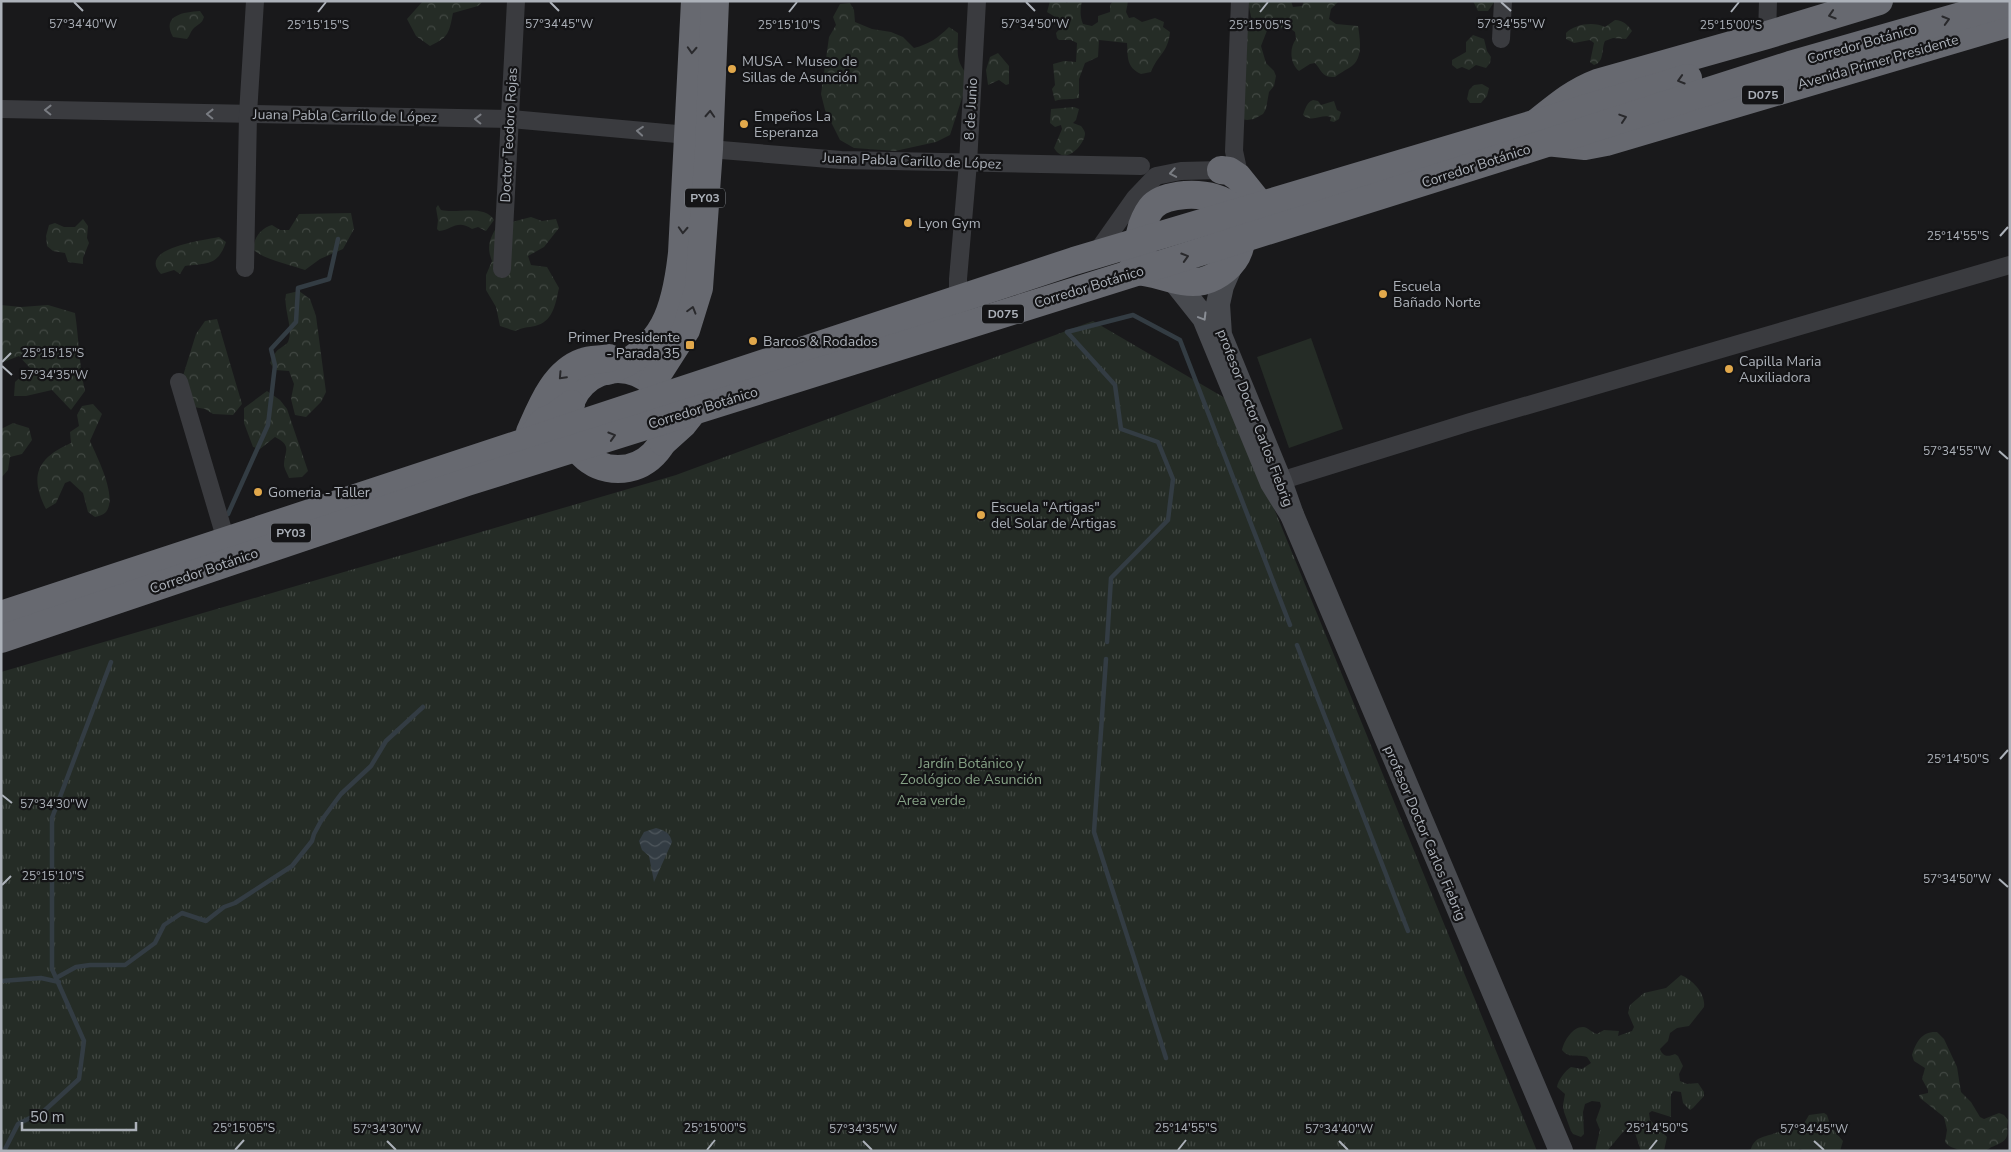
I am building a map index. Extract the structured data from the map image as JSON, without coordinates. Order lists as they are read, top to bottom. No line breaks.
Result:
{"streets":{"highway":["Corredor Botánico","Avenida Primer Presidente","D075","PY03"],"street":["8 de Junio","Juana Pabla Carrillo de López","Doctor Teodoro Rojas","Juana Pabla Carillo de López","profesor Doctor Carlos Fiebrig"]},"crossings":[["Avenida Primer Presidente","D075"],["Avenida Primer Presidente","PY03"],["Avenida Primer Presidente","profesor Doctor Carlos Fiebrig"],["D075","8 de Junio"],["D075","PY03"],["D075","profesor Doctor Carlos Fiebrig"],["8 de Junio","Juana Pabla Carillo de López"],["Juana Pabla Carrillo de López","Doctor Teodoro Rojas"],["Juana Pabla Carrillo de López","Juana Pabla Carillo de López"],["Juana Pabla Carrillo de López","PY03"],["Juana Pabla Carillo de López","PY03"]],"one_way":["Juana Pabla Carrillo de López"],"parks":["Jardín Botánico y Zoológico de Asunción","Area verde"],"places":{"other":["MUSA - Museo de Sillas de Asunción","Empeños La Esperanza","Lyon Gym","Escuela Bañado Norte","Barcos & Rodados","Capilla Maria Auxiliadora","Gomeria - Taller","Escuela \"Artigas\" del Solar de Artigas"],"transit":["Primer Presidente - Parada 35"]},"scale_bar":"50 m","coordinates":["57°34'50\"W","57°34'40\"W","57°34'45\"W","57°34'55\"W","25°15'10\"S","25°15'05\"S","25°15'00\"S","25°15'15\"S","25°14'55\"S","57°34'35\"W","25°14'50\"S","57°34'30\"W"]}
